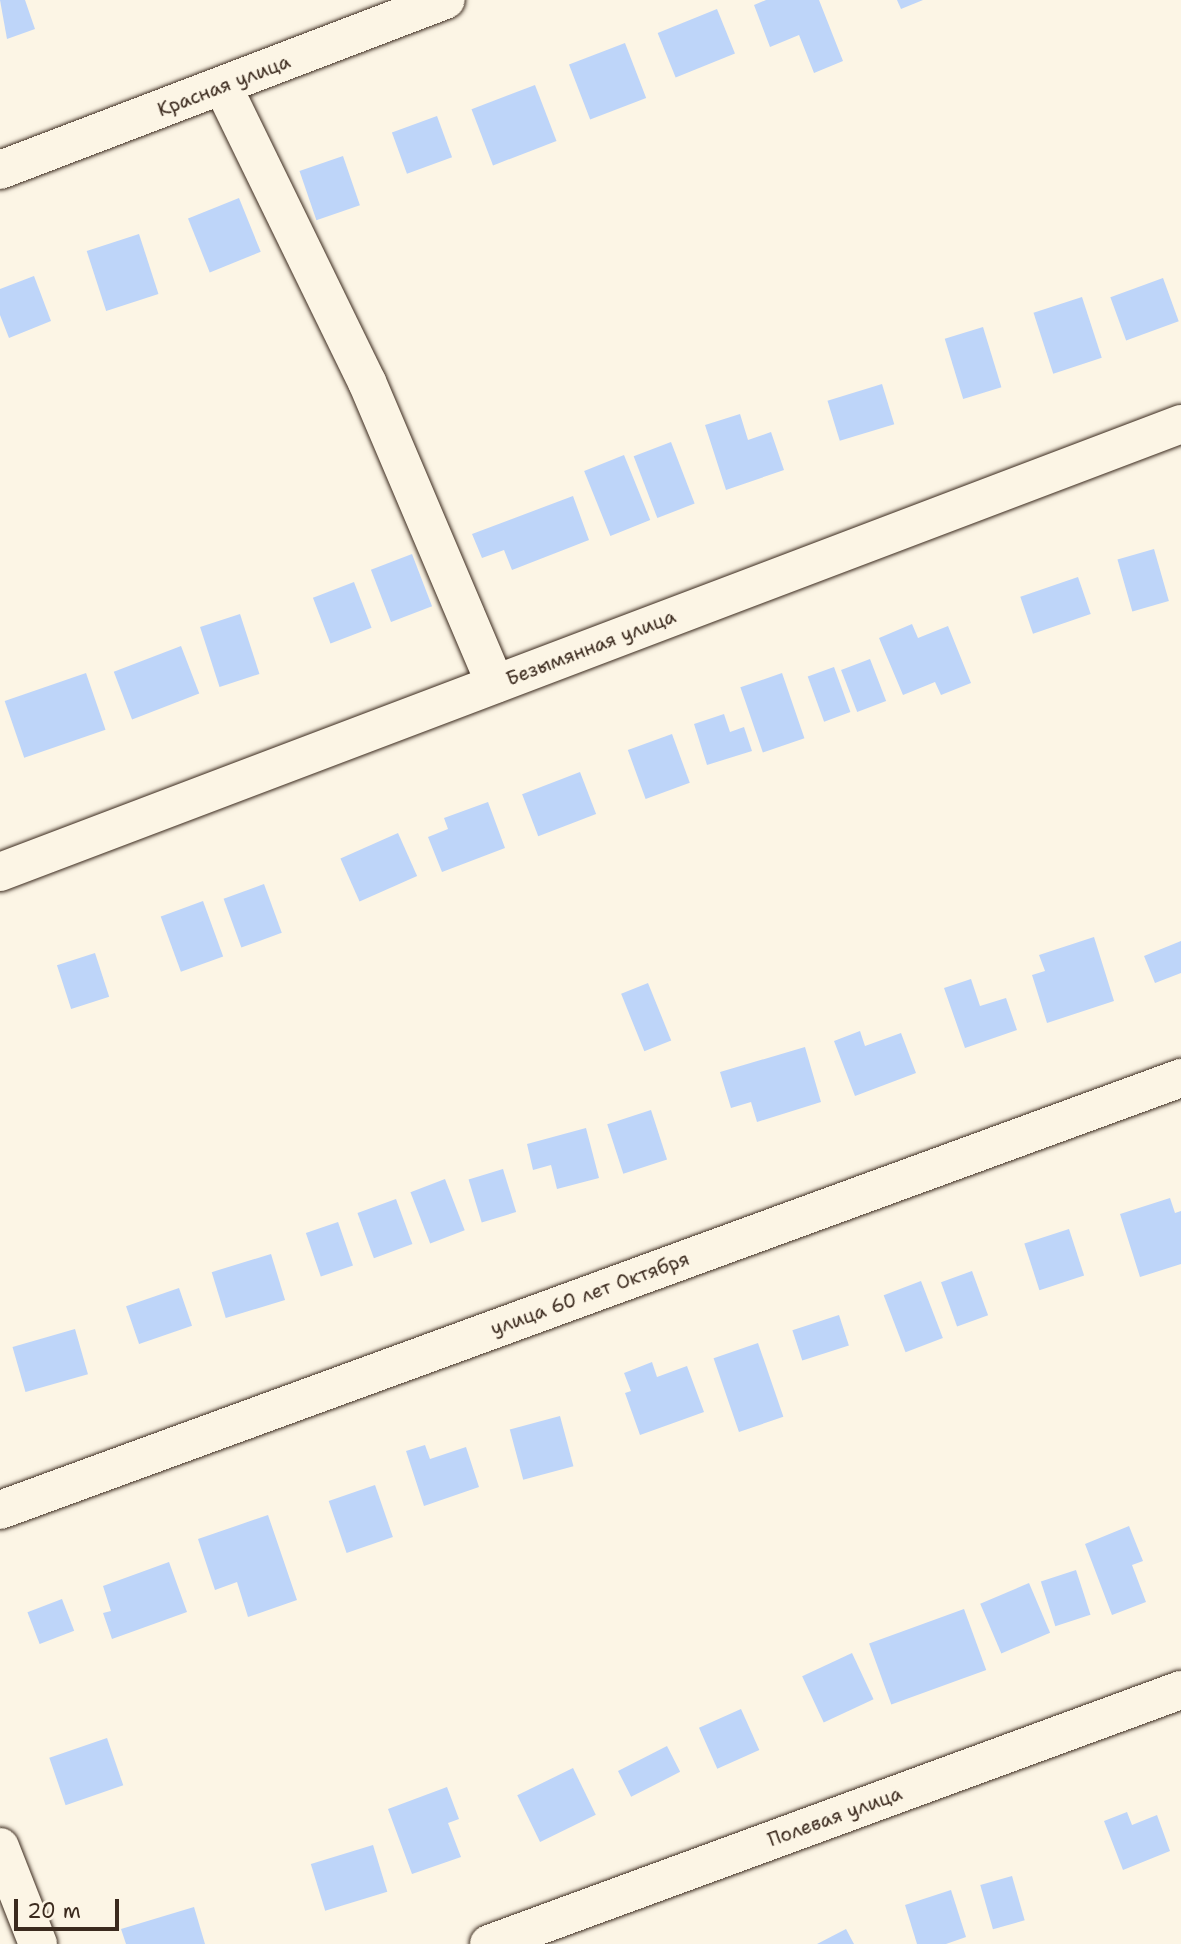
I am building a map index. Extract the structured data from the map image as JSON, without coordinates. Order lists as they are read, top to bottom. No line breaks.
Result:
{"streets":{"street":["Красная улица","Безымянная улица","улица 60 лет Октября","Полевая улица"]},"scale_bar":"20 m"}
